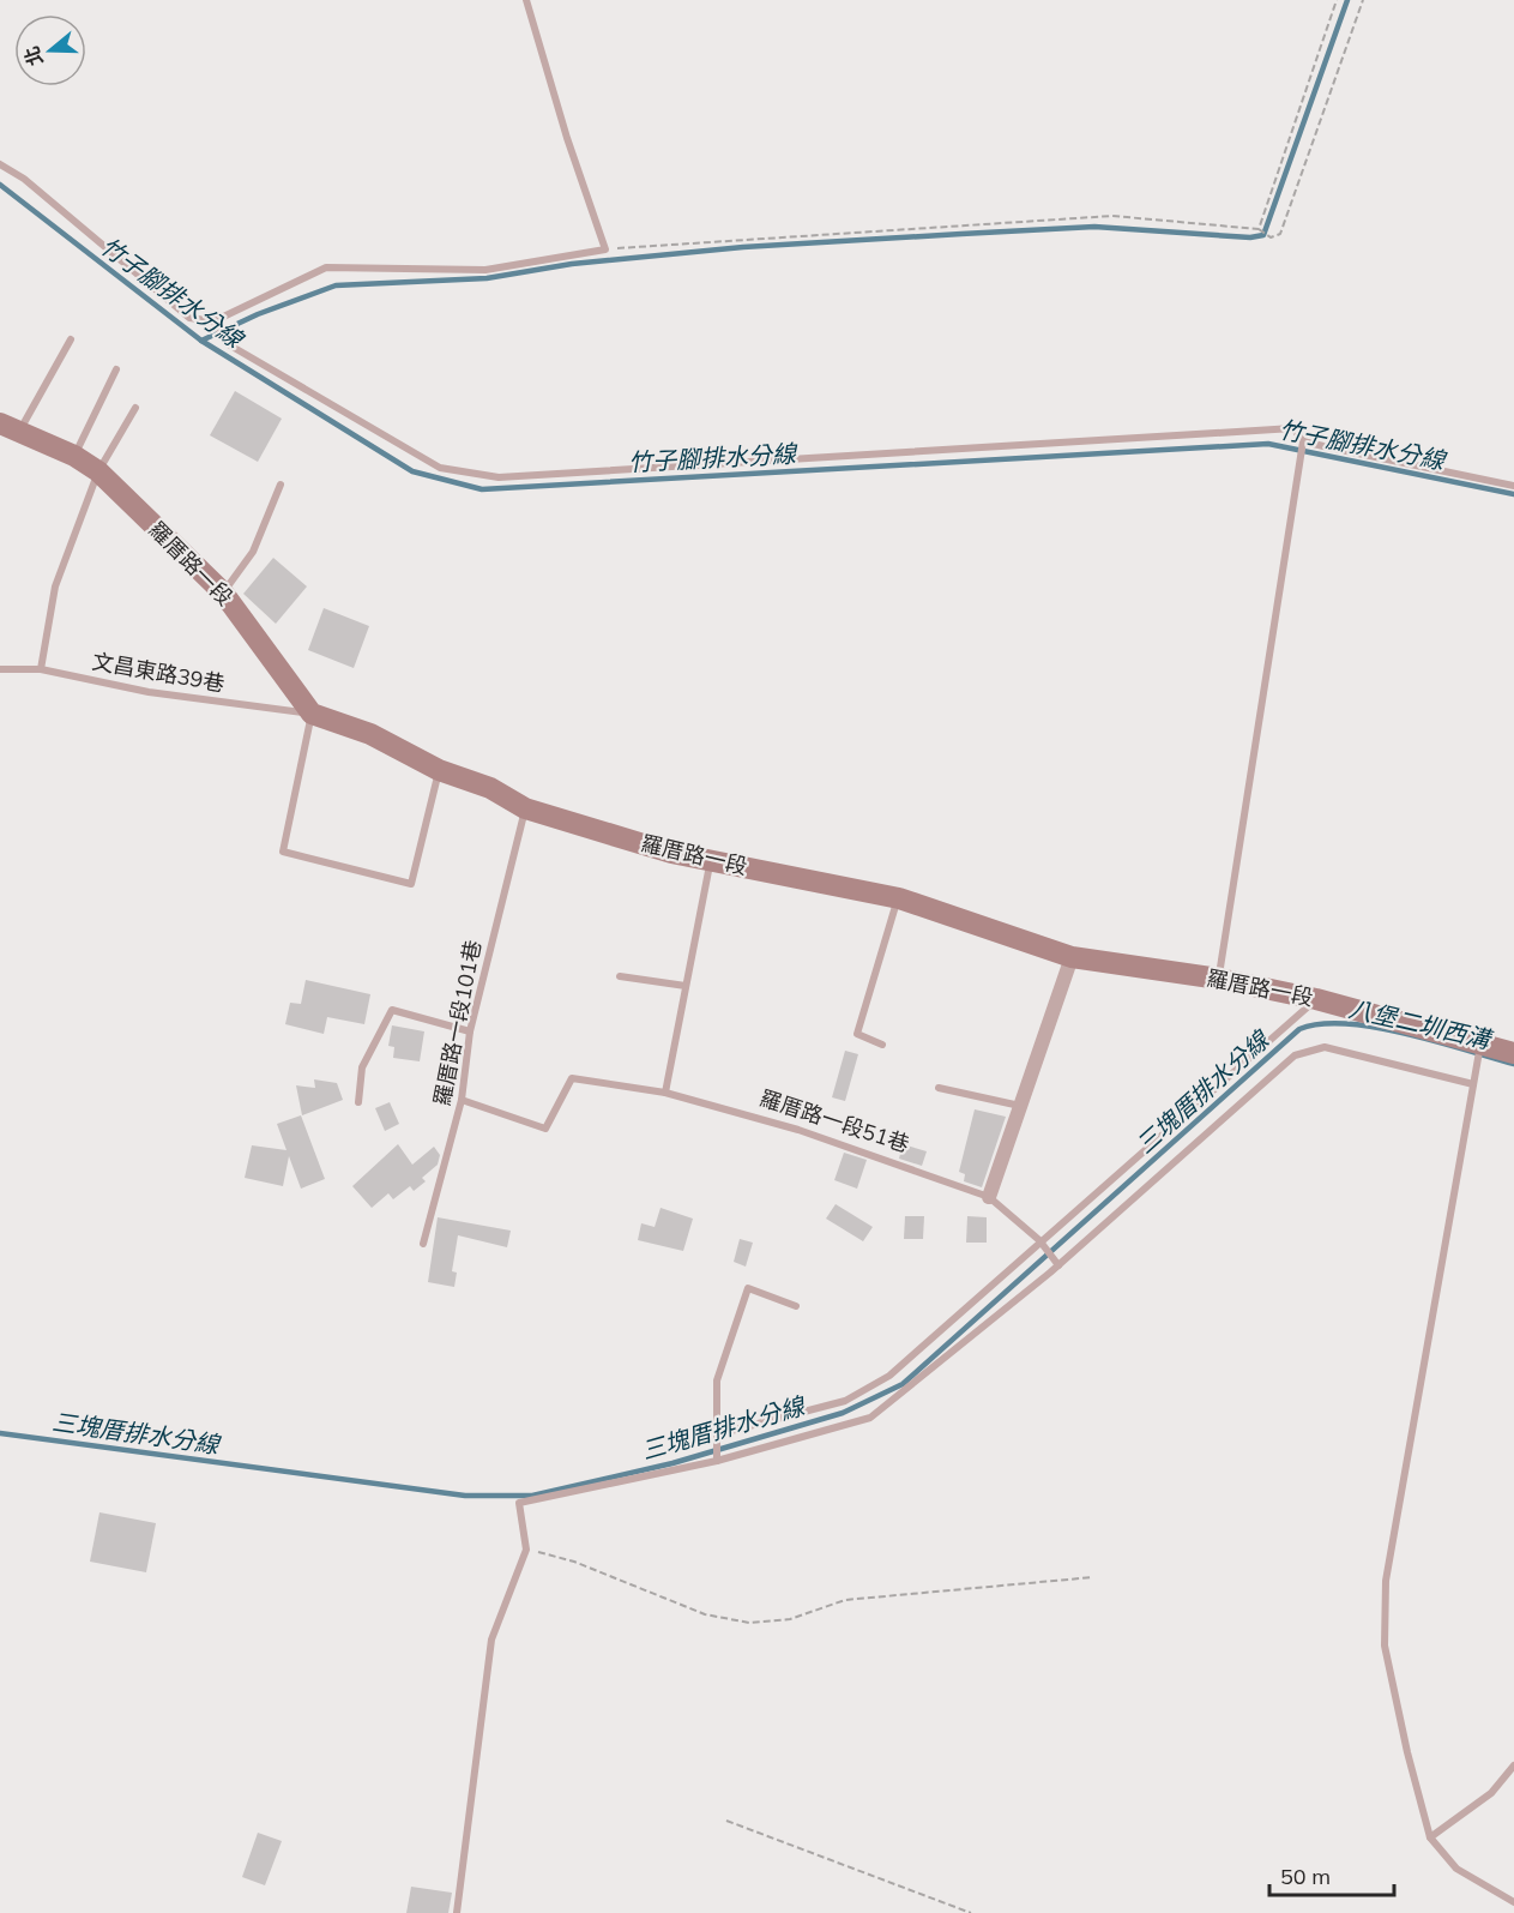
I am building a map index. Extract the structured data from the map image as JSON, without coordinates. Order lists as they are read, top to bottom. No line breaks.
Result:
{"streets":{"street":["羅厝路一段"],"lane":["文昌東路39巷","羅厝路一段101巷","羅厝路一段51巷"]},"crossings":[["羅厝路一段","文昌東路39巷"],["羅厝路一段","羅厝路一段101巷"],["羅厝路一段101巷","羅厝路一段51巷"]],"water":["竹子腳排水分線","八堡二圳西溝","三塊厝排水分線"],"scale_bar":"50 m","north":"left"}
